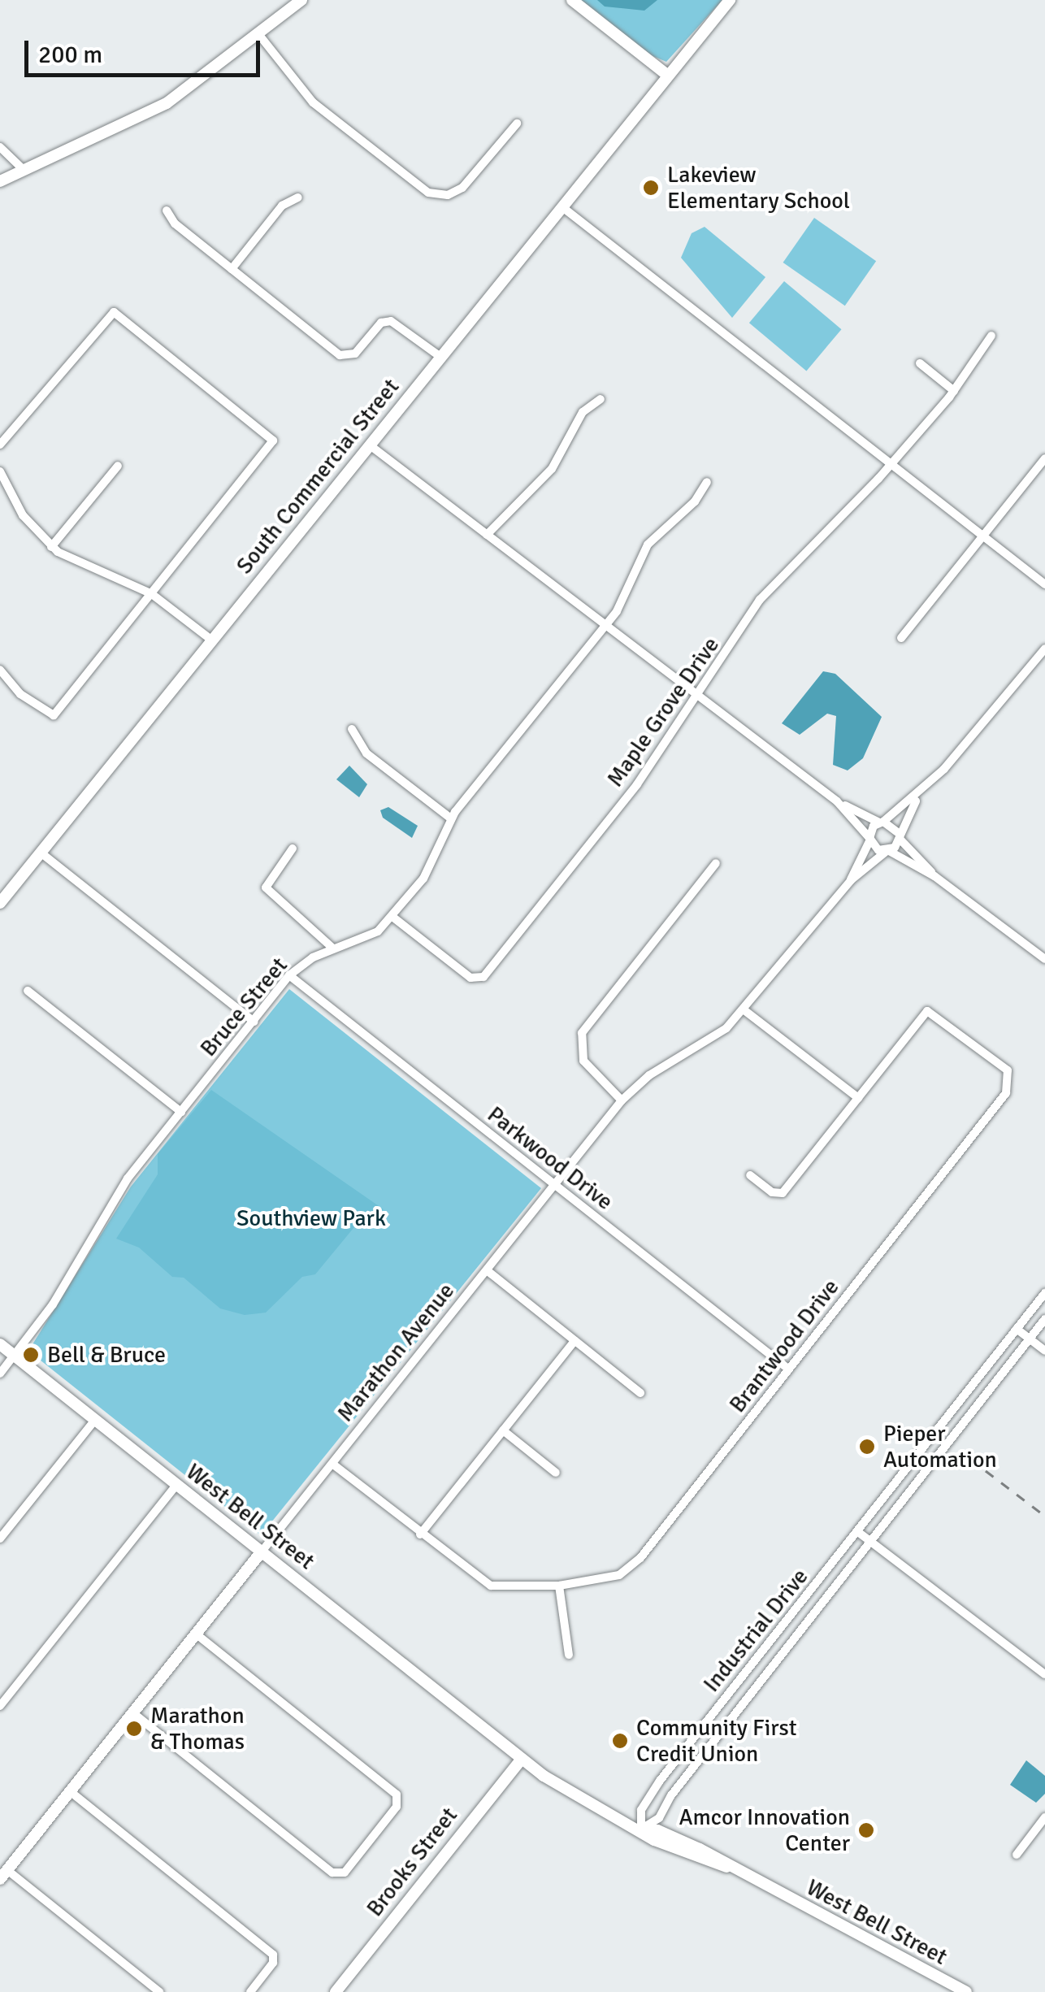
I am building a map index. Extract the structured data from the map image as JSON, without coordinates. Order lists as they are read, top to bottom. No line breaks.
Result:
{"streets":{"main road":["South Commercial Street","Marathon Avenue","West Bell Street","Brooks Street"],"street":["Maple Grove Drive","Bruce Street","Parkwood Drive","Brantwood Drive","Industrial Drive"]},"crossings":[["Maple Grove Drive","Bruce Street"],["Bruce Street","Parkwood Drive"],["Bruce Street","West Bell Street"],["Parkwood Drive","Brantwood Drive"],["Parkwood Drive","Marathon Avenue"],["Brantwood Drive","Marathon Avenue"],["Marathon Avenue","West Bell Street"],["West Bell Street","Industrial Drive"],["West Bell Street","Brooks Street"]],"parks":["Southview Park"],"places":["Lakeview Elementary School","Bell & Bruce","Pieper Automation","Marathon & Thomas","Community First Credit Union","Amcor Innovation Center"],"scale_bar":"200 m"}
